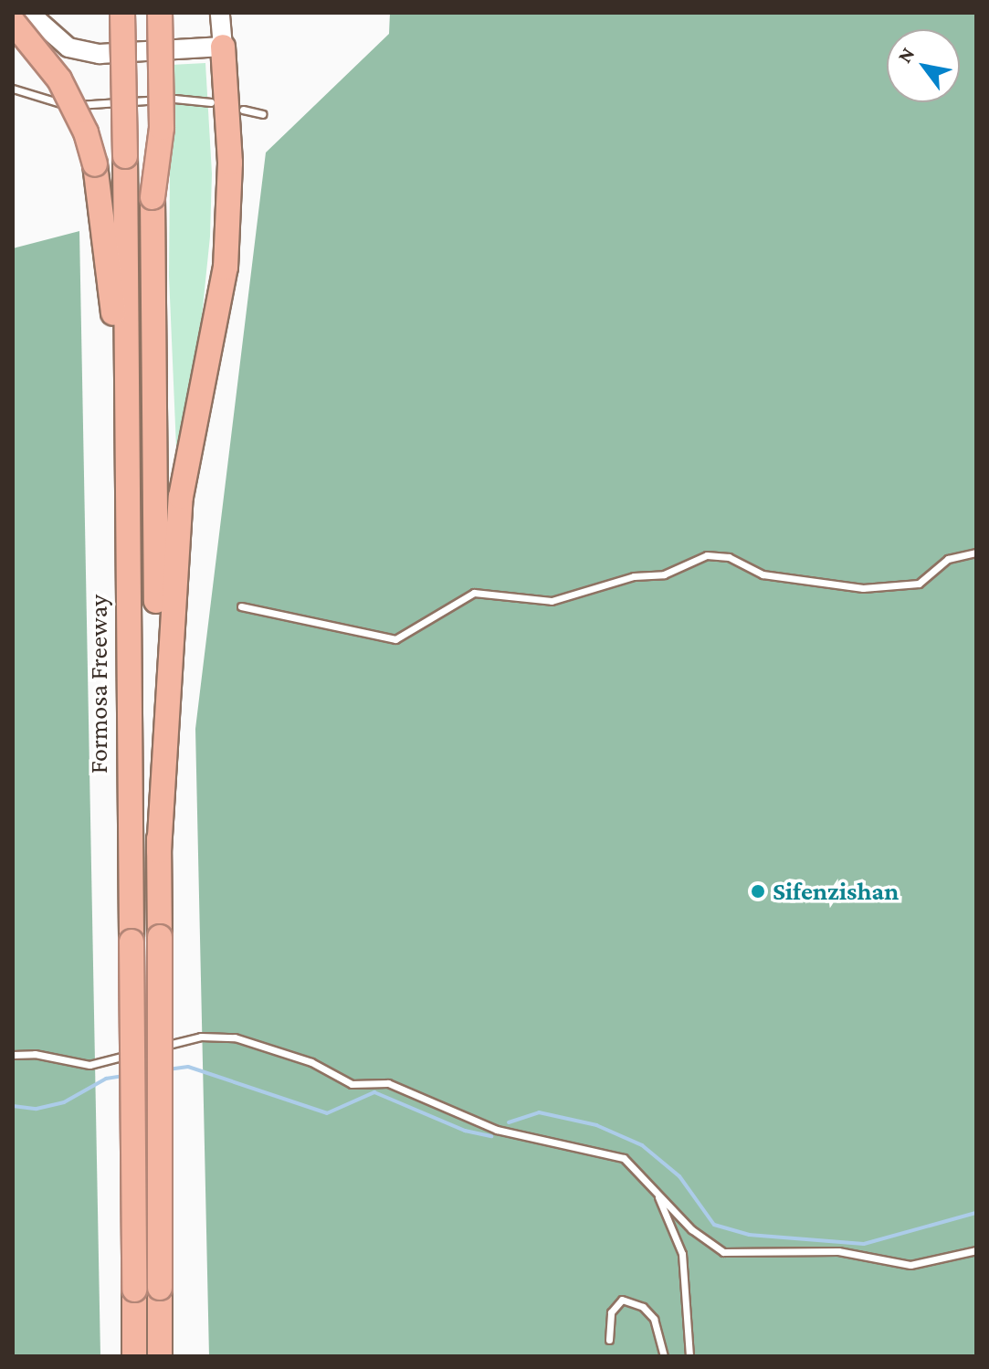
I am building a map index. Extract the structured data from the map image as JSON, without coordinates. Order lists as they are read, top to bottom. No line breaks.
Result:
{"streets":{"highway":["Formosa Freeway"]},"places":["Sifenzishan"],"north":"top left"}
